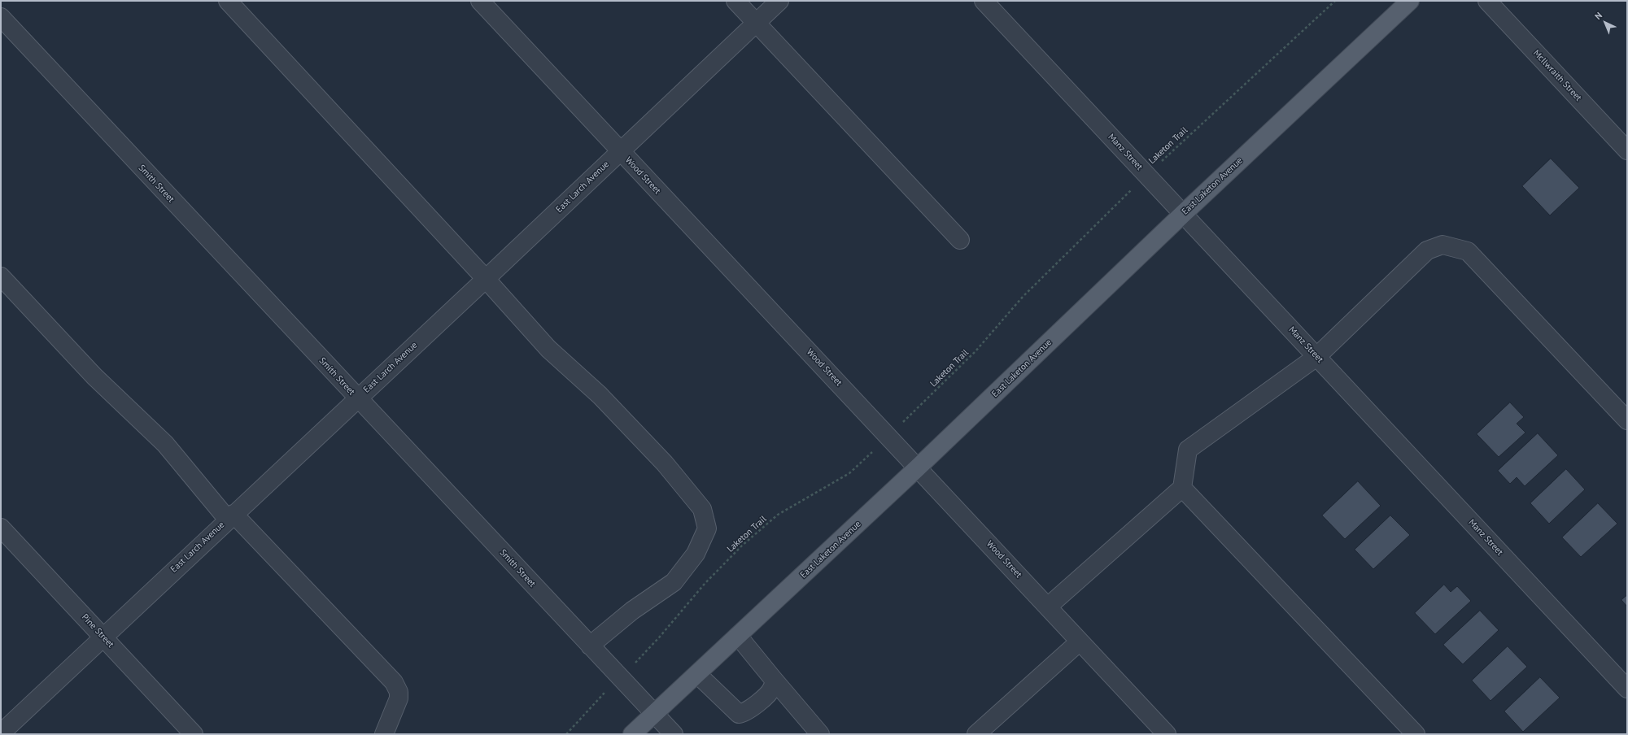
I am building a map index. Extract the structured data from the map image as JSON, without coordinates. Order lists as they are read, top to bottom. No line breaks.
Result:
{"streets":{"main road":["East Laketon Avenue"],"street":["McIlwraith Street","Manz Street","Wood Street","Smith Street","East Larch Avenue","Pine Street"],"path":["Laketon Trail"]},"crossings":[["Laketon Trail","Manz Street"],["Laketon Trail","Wood Street"],["Laketon Trail","Smith Street"],["Manz Street","East Laketon Avenue"],["Wood Street","East Laketon Avenue"],["Wood Street","East Larch Avenue"],["Smith Street","East Laketon Avenue"],["Smith Street","East Larch Avenue"],["East Larch Avenue","Pine Street"]],"north":"top left"}
